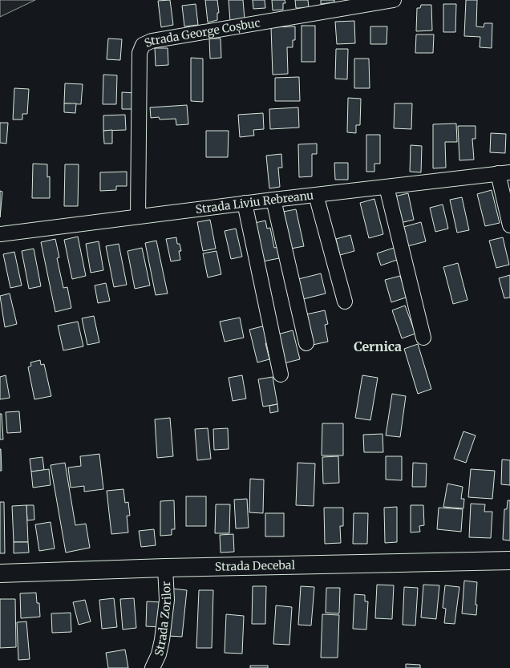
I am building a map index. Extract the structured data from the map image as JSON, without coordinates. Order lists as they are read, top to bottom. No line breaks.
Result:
{"streets":{"main road":["Strada Decebal"],"street":["Strada George Coșbuc","Strada Liviu Rebreanu","Strada Zorilor"]},"crossings":[["Strada George Coșbuc","Strada Liviu Rebreanu"],["Strada Decebal","Strada Zorilor"]],"districts":["Cernica"]}
